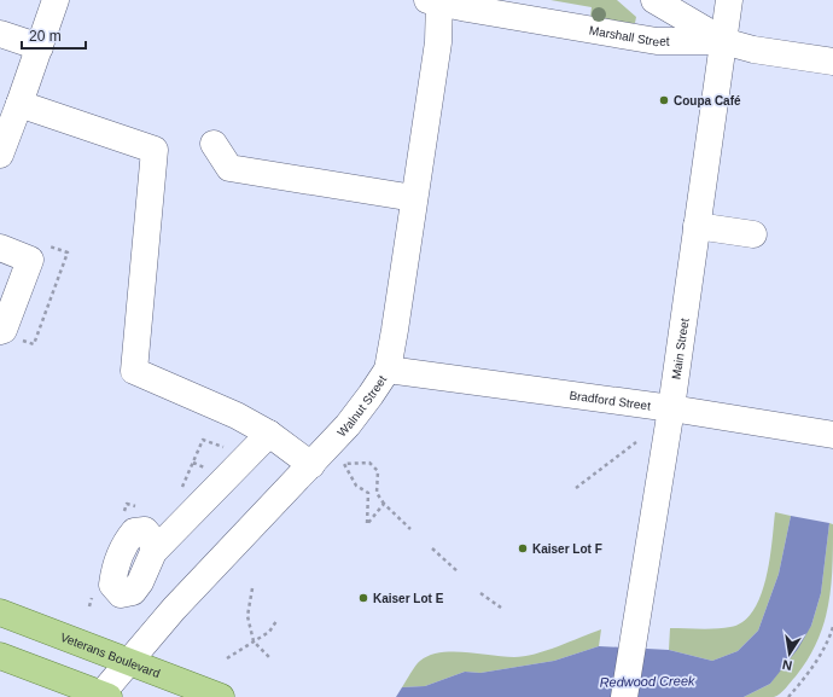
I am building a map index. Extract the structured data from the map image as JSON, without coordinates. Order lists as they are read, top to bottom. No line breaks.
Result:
{"streets":{"main road":["Veterans Boulevard"],"street":["Marshall Street","Main Street","Bradford Street","Walnut Street"]},"crossings":[["Marshall Street","Main Street"],["Marshall Street","Walnut Street"],["Main Street","Bradford Street"],["Bradford Street","Walnut Street"],["Walnut Street","Veterans Boulevard"]],"water":["Redwood Creek"],"places":["Coupa Café","Kaiser Lot F","Kaiser Lot E"],"scale_bar":"20 m","north":"bottom"}
